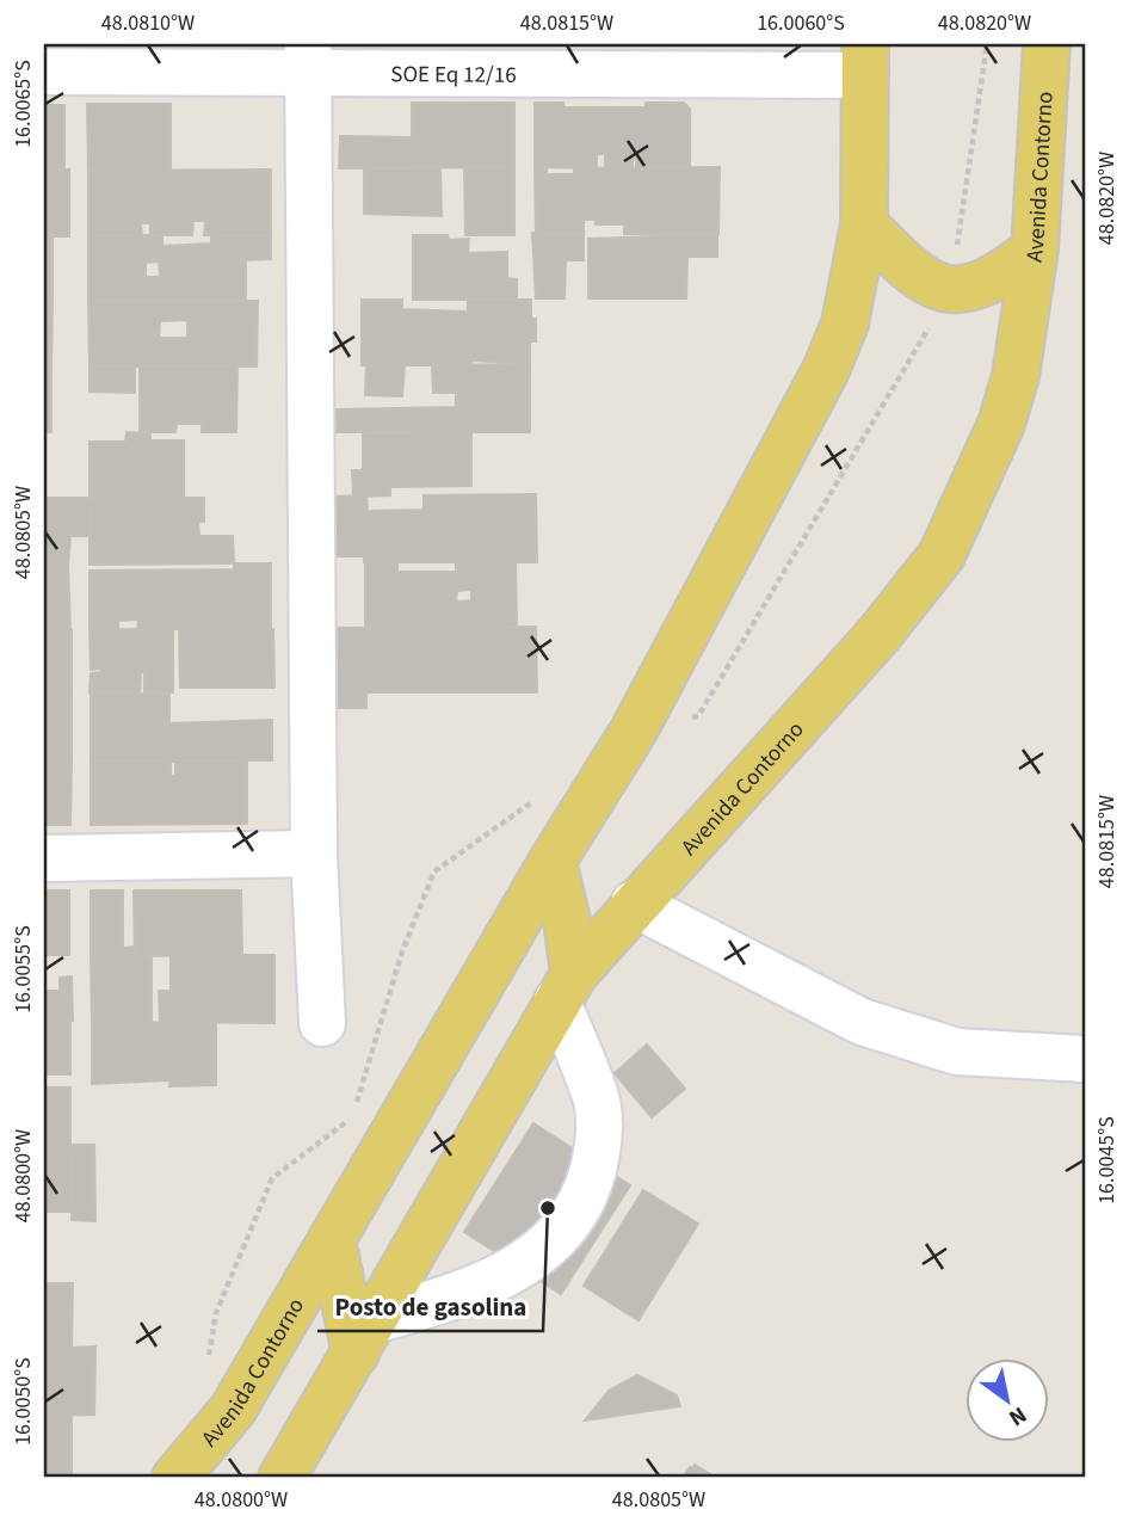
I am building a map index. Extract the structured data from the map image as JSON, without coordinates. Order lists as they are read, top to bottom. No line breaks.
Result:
{"streets":{"main road":["Avenida Contorno"],"street":["SOE Eq 12/16"]},"crossings":[["SOE Eq 12/16","Avenida Contorno"]],"places":["Posto de gasolina"],"north":"bottom right","coordinates":["48.0810°W","48.0815°W","16.0060°S","48.0820°W","16.0065°S","48.0805°W","16.0055°S","16.0045°S","48.0800°W","16.0050°S"]}
